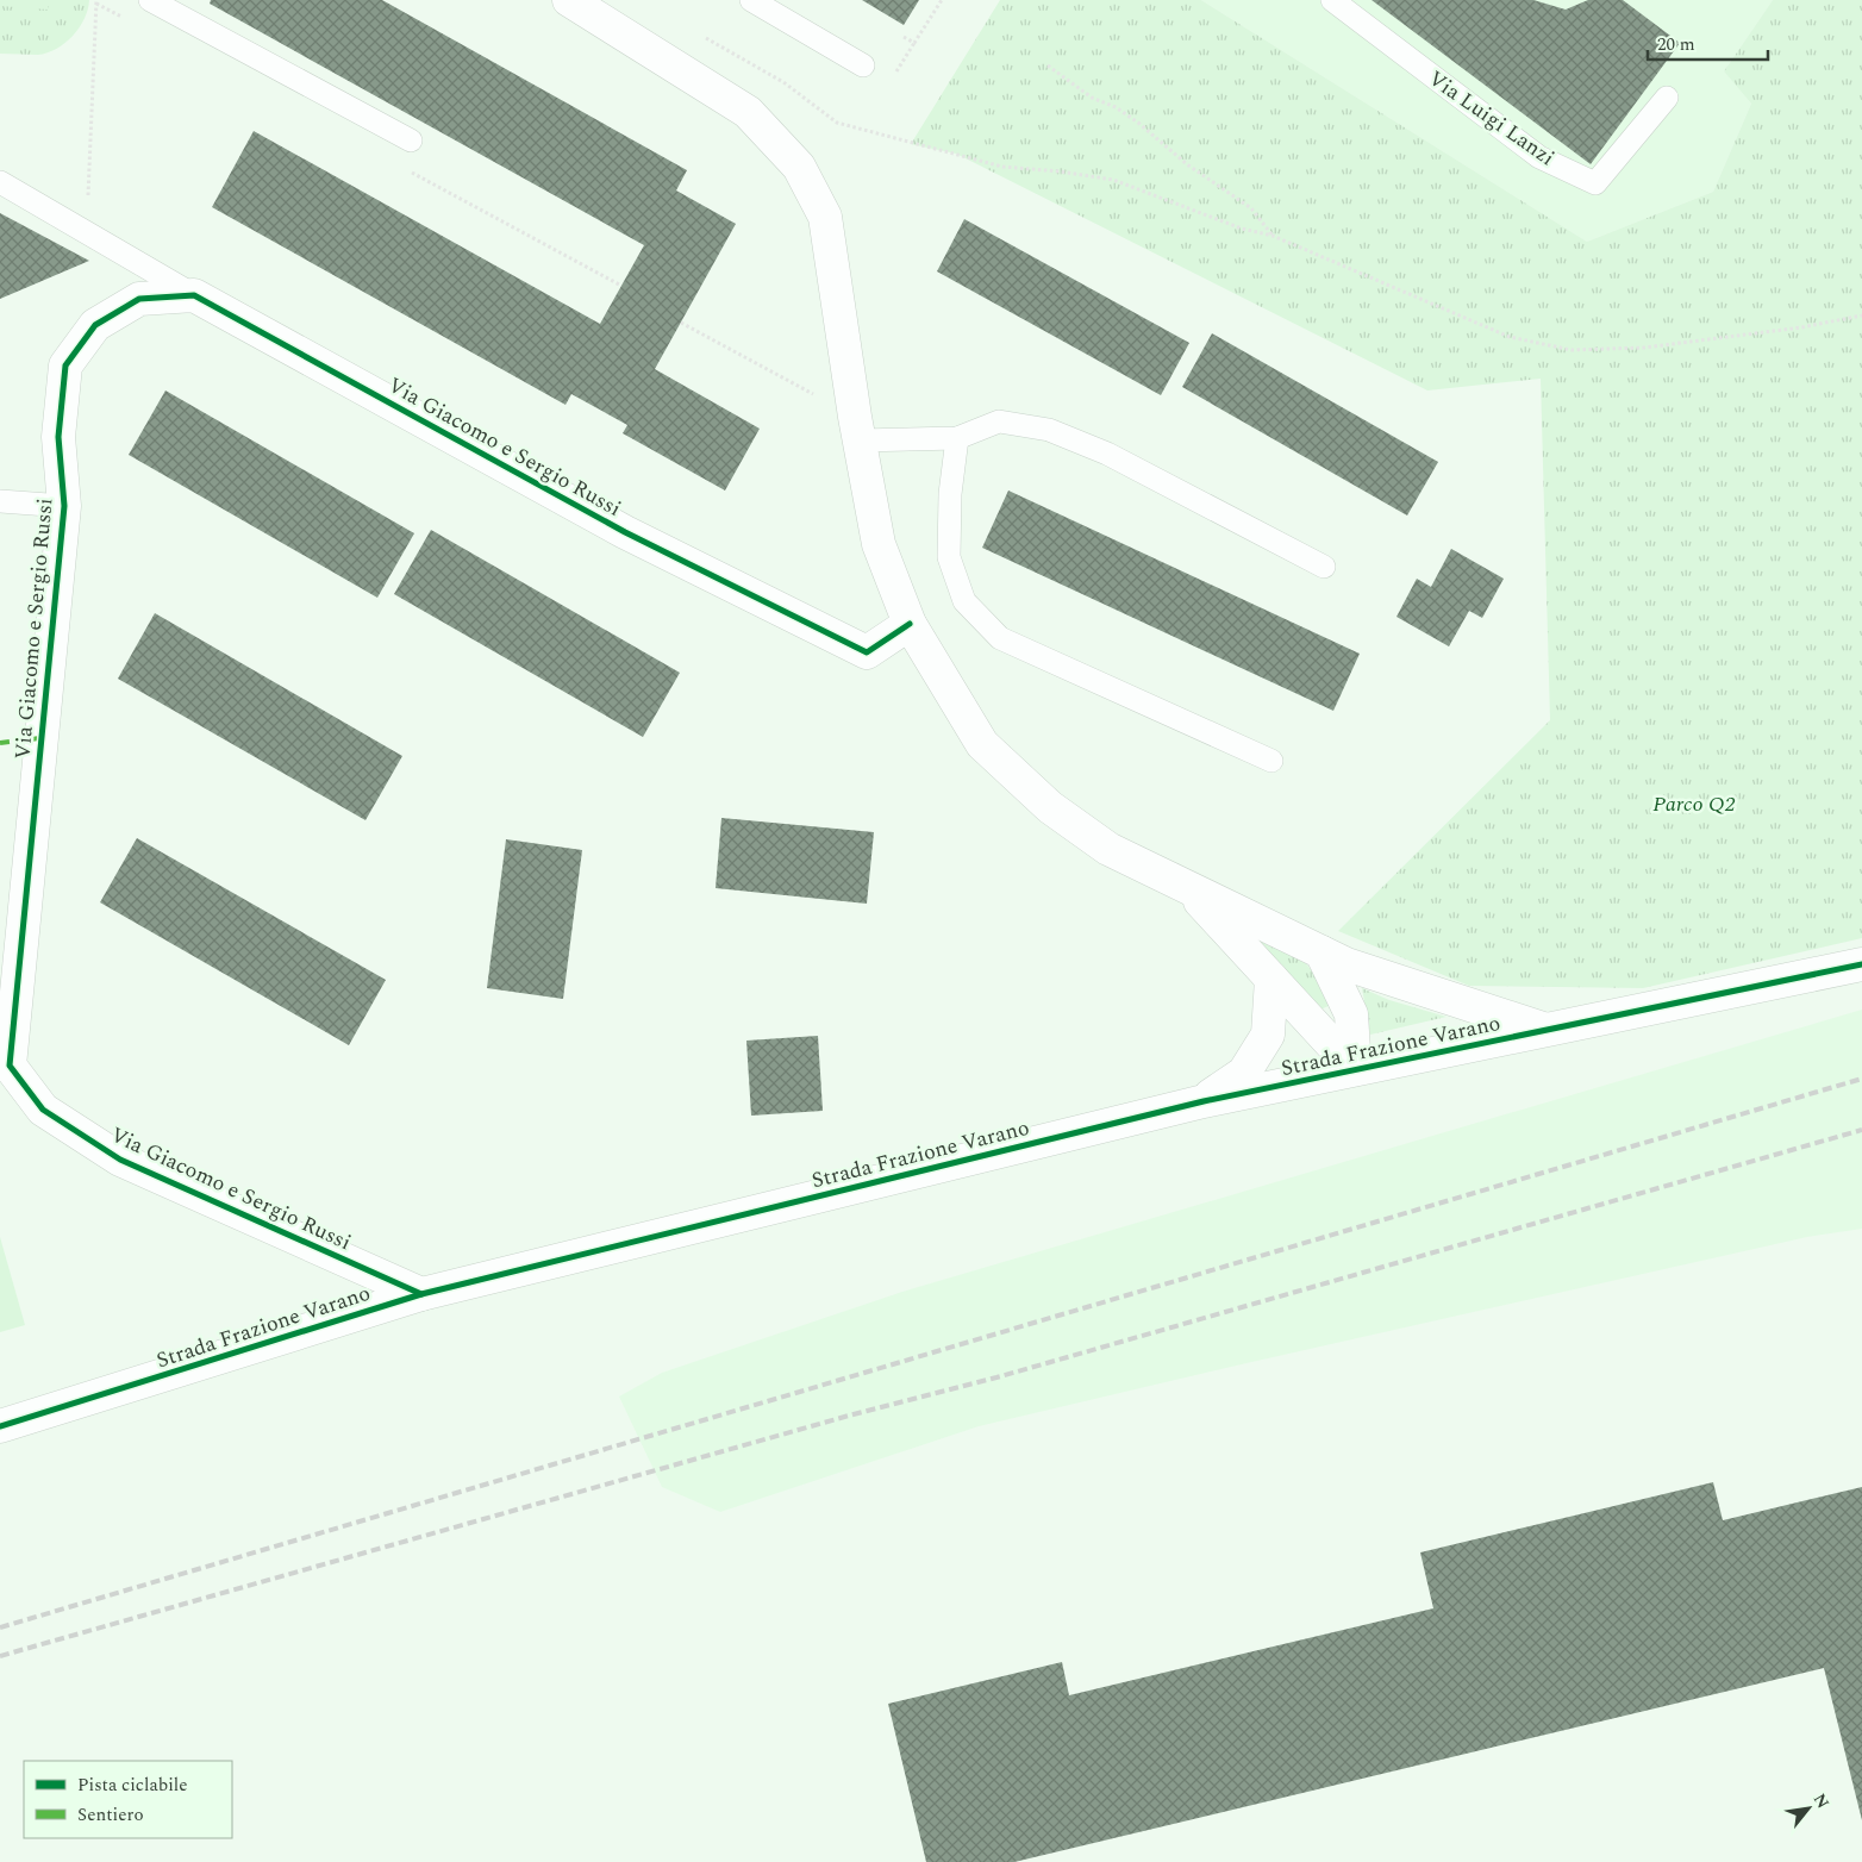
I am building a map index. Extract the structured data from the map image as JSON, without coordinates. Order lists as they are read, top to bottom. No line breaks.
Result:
{"streets":{"street":["Via Giacomo e Sergio Russi","Strada Frazione Varano"],"lane":["Via Luigi Lanzi"]},"crossings":[["Via Giacomo e Sergio Russi","Strada Frazione Varano"]],"parks":["Parco Q2"],"legend":["Pista ciclabile","Sentiero"],"scale_bar":"20 m","north":"top right"}
